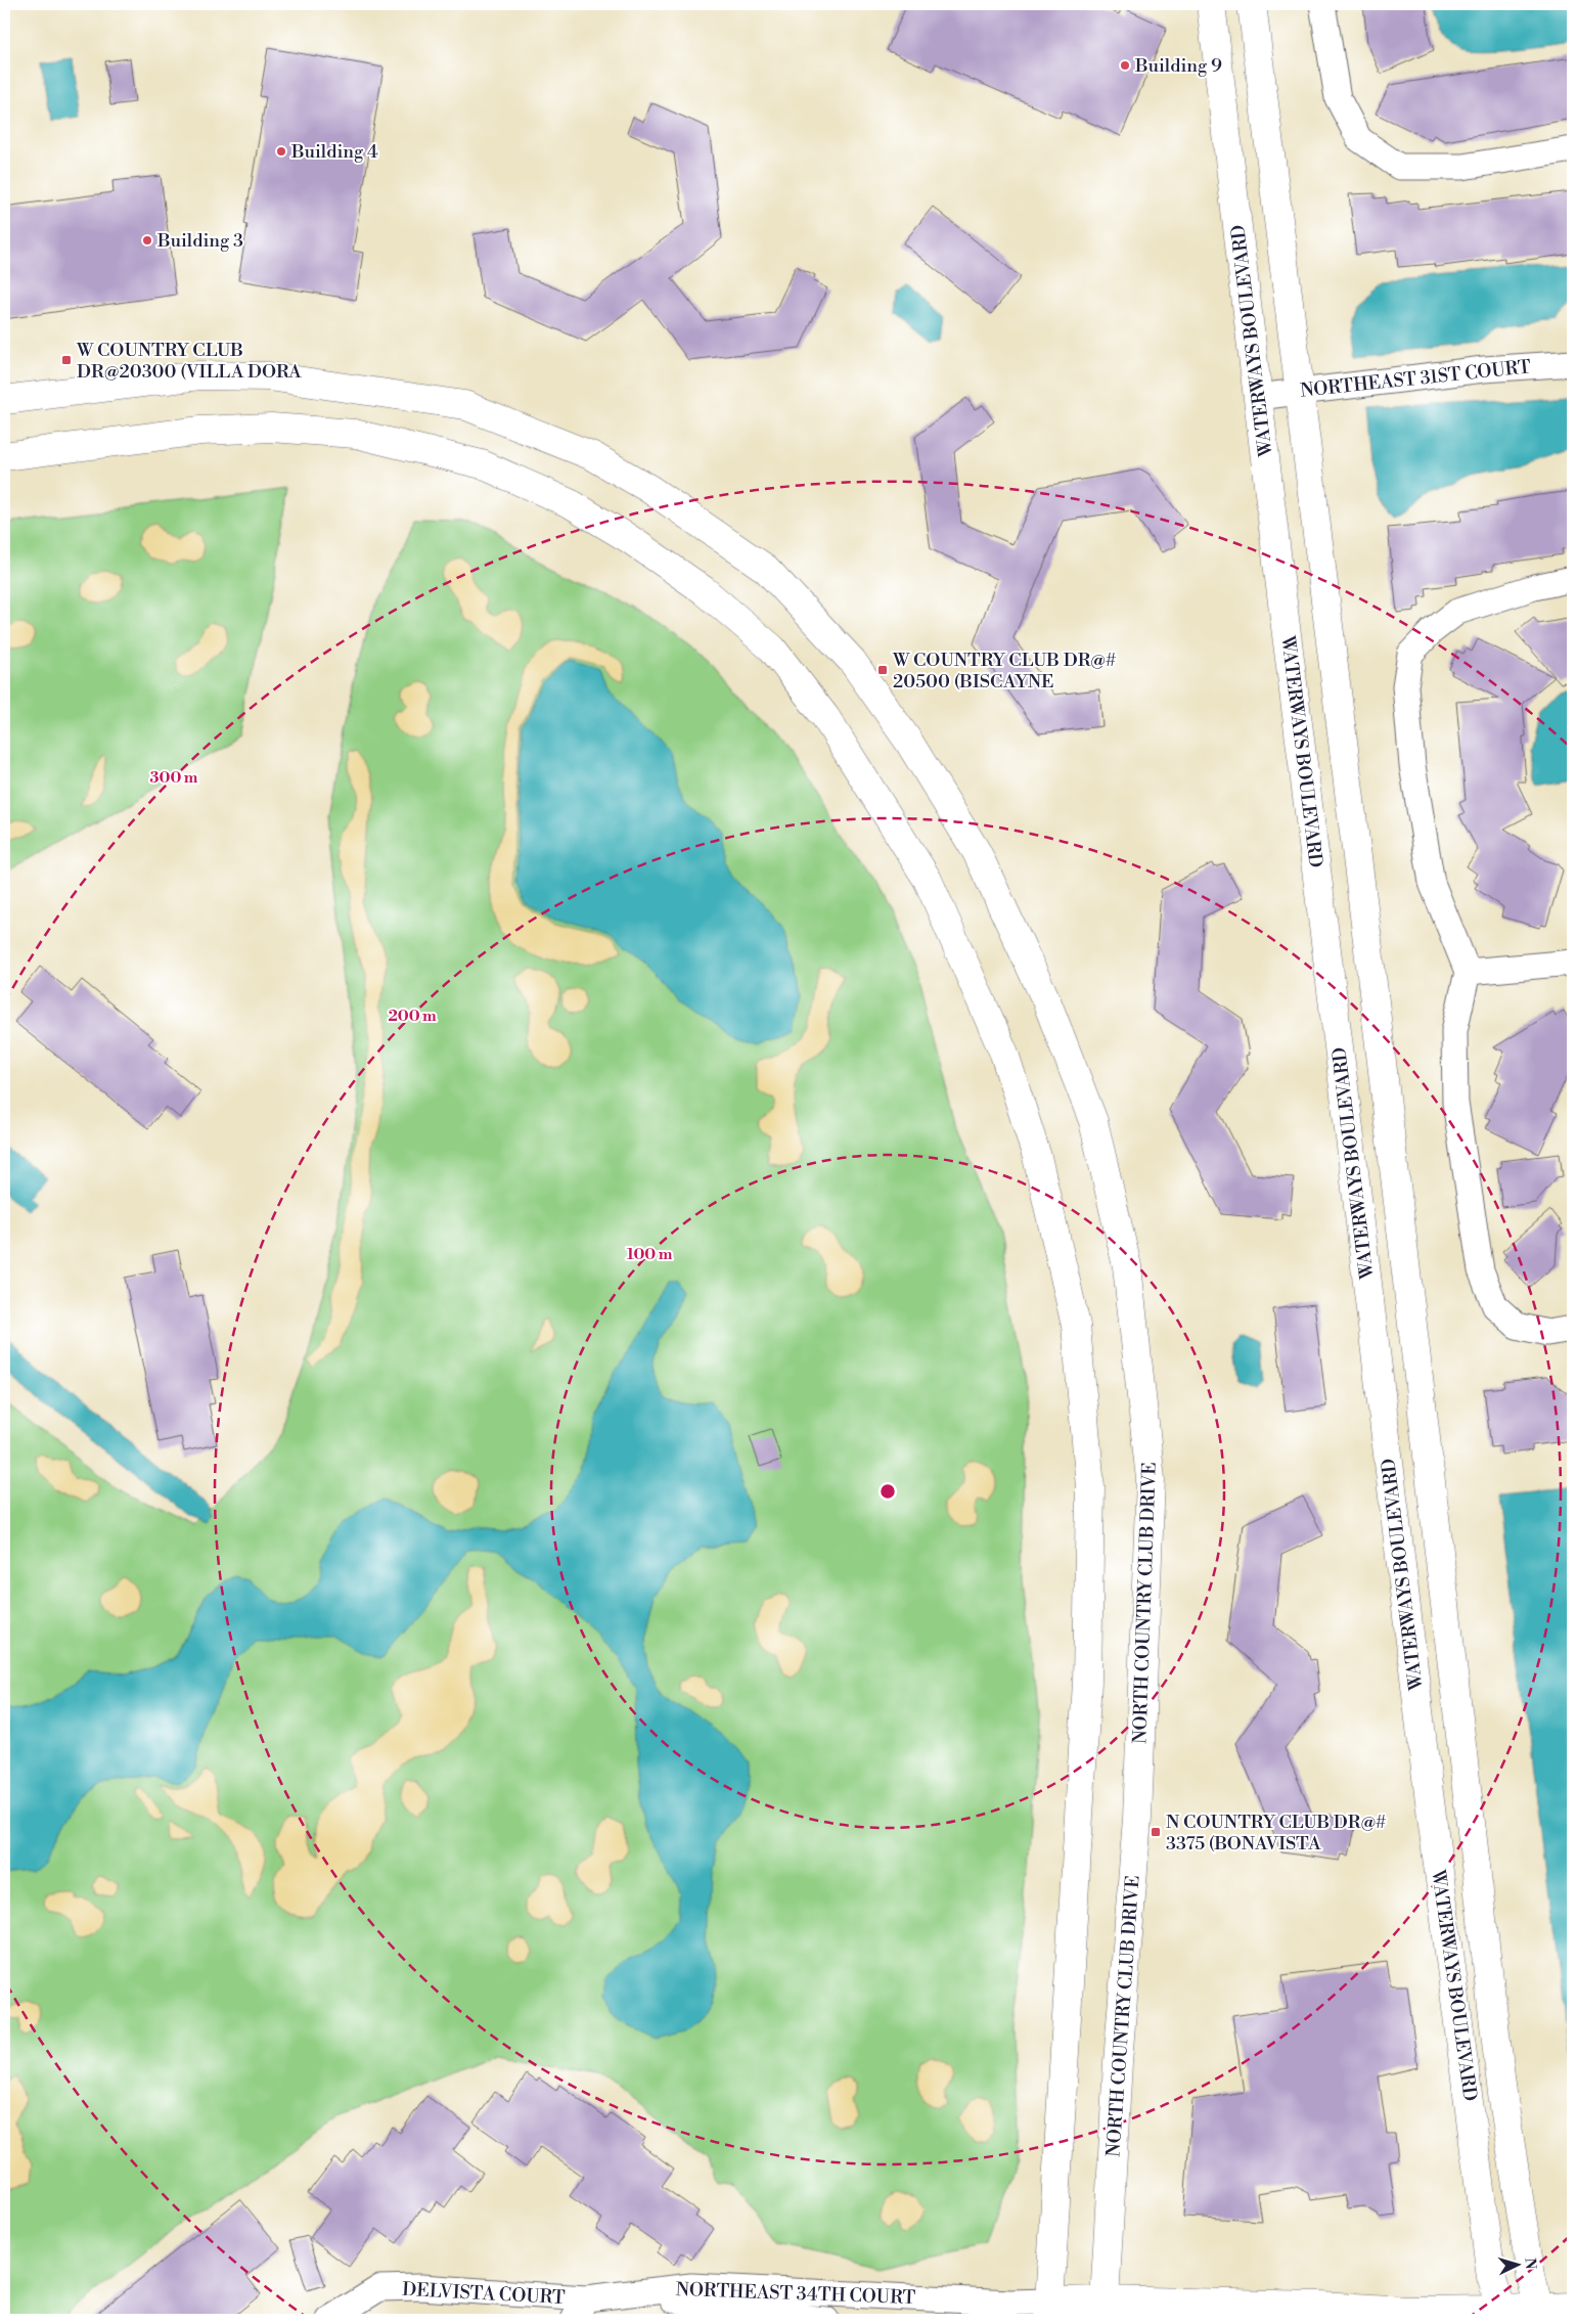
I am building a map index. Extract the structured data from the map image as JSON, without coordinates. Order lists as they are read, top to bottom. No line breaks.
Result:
{"streets":{"street":["WATERWAYS BOULEVARD","NORTHEAST 31ST COURT","NORTH COUNTRY CLUB DRIVE","DELVISTA COURT","NORTHEAST 34TH COURT"]},"crossings":[["WATERWAYS BOULEVARD","NORTHEAST 31ST COURT"],["DELVISTA COURT","NORTHEAST 34TH COURT"]],"places":{"other":["Building 9","Building 4","Building 3"],"transit":["W COUNTRY CLUB DR@20300 (VILLA DORA","W COUNTRY CLUB DR@# 20500 (BISCAYNE","N COUNTRY CLUB DR@# 3375 (BONAVISTA"]},"north":"right","rings":["300 m","200 m","100 m"]}
